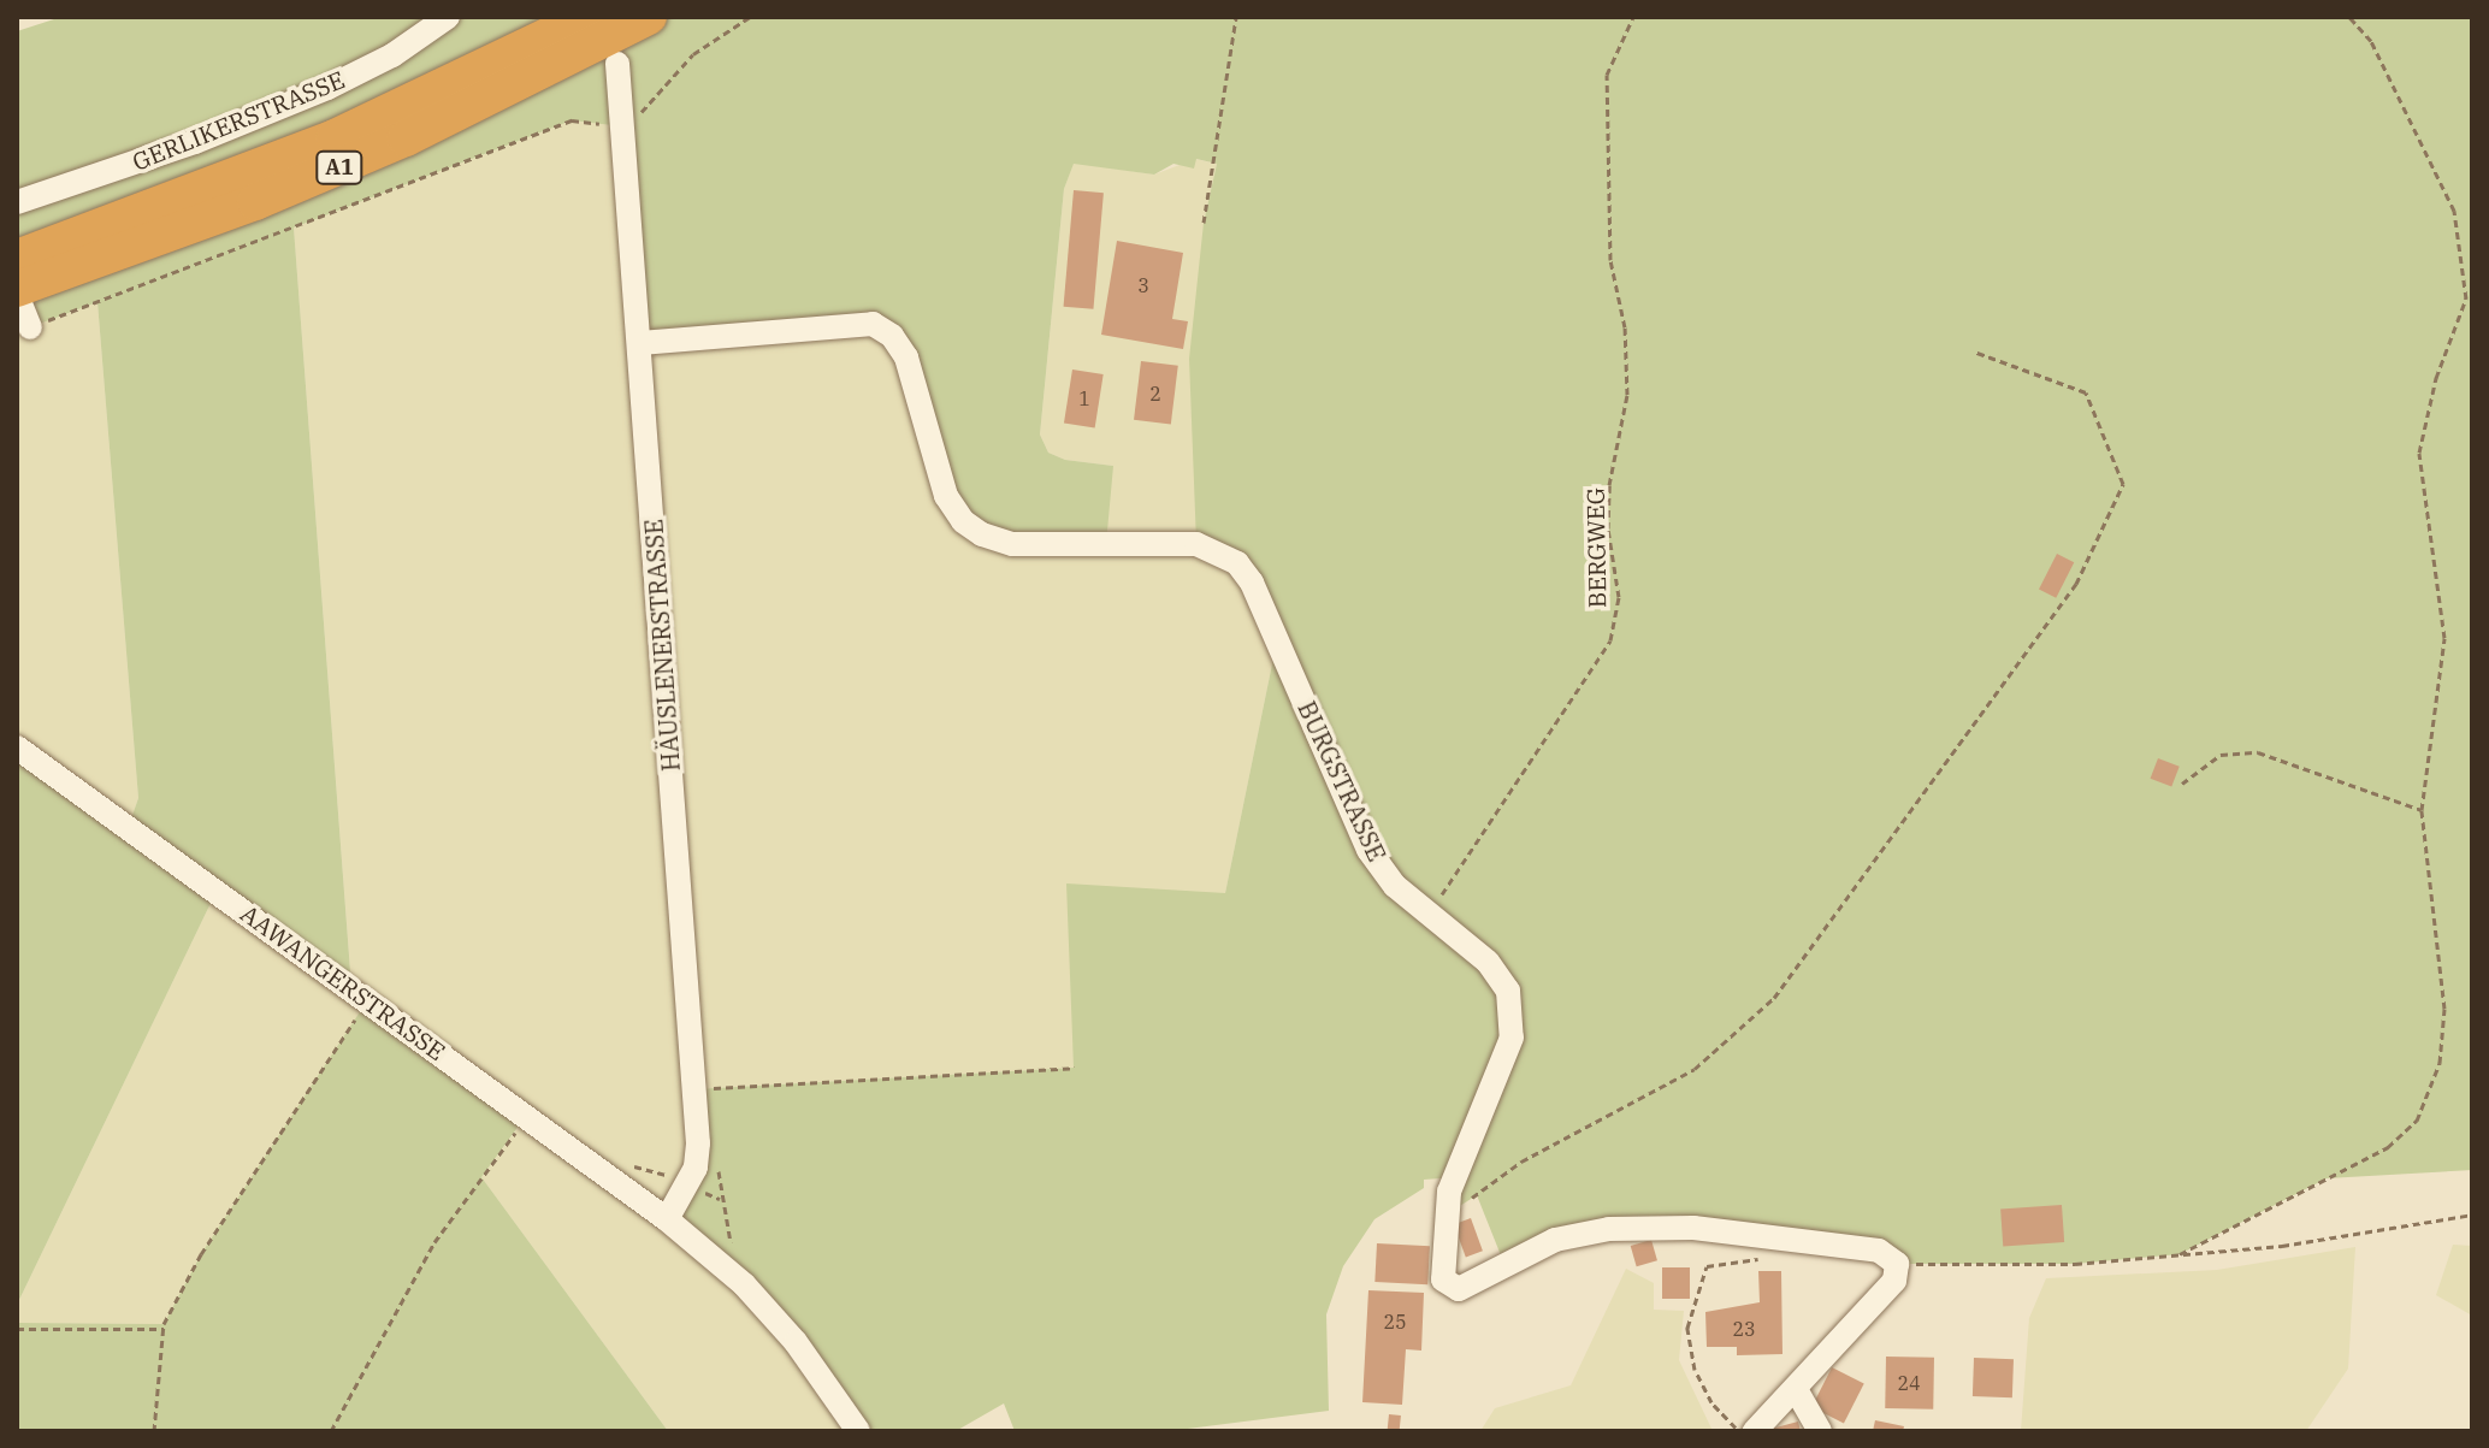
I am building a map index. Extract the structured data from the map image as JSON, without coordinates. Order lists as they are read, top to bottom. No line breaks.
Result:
{"streets":{"highway":["A1"],"street":["GERLIKERSTRASSE","HÄUSLENERSTRASSE","BURGSTRASSE","AAWANGERSTRASSE"],"path":["BERGWEG"]},"crossings":[["BERGWEG","BURGSTRASSE"],["HÄUSLENERSTRASSE","BURGSTRASSE"],["HÄUSLENERSTRASSE","AAWANGERSTRASSE"]],"house_numbers":["3","2","1","25","23","24"]}
